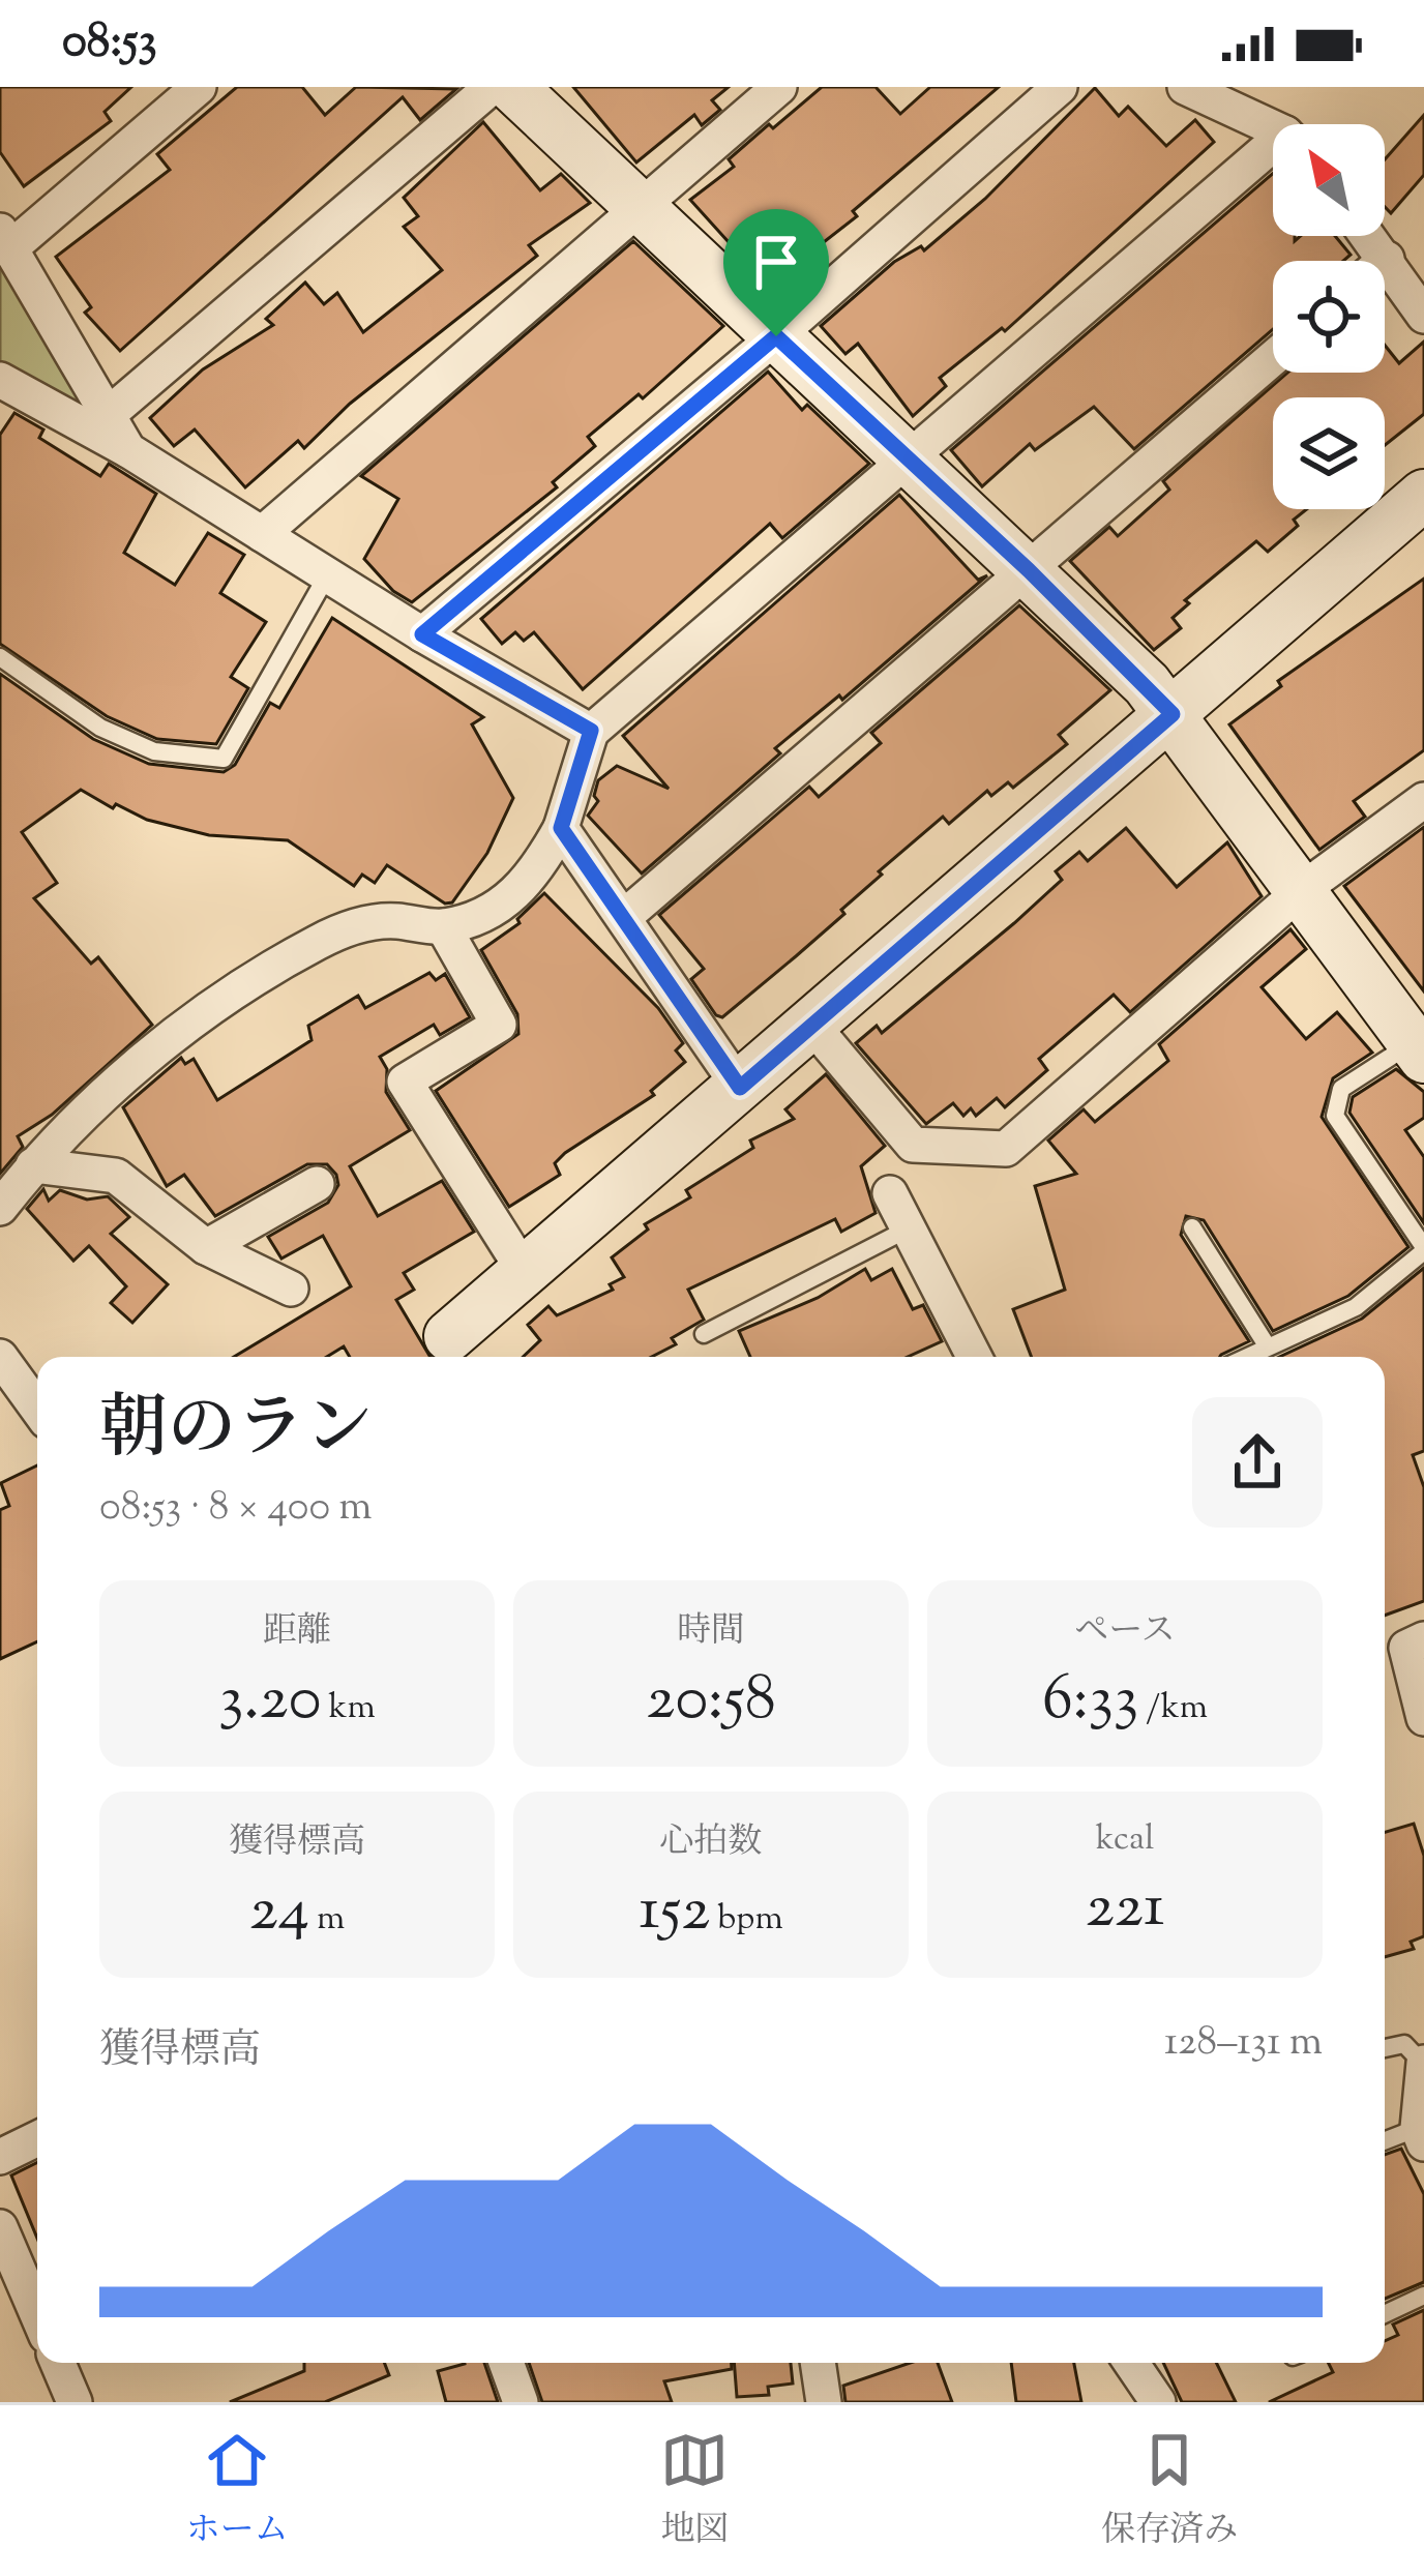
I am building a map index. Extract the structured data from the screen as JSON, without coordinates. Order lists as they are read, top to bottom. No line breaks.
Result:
{"north":"top left","page":{"status":"08:53","heading":["朝のラン","08:53 · 8 × 400 m"],"stats":[["距離","3.20 km"],["時間","20:58"],["ペース","6:33 /km"],["獲得標高","24 m"],["心拍数","152 bpm"],["kcal","221"]],"chart":["獲得標高","128–131 m"],"tabs":["ホーム","地図","保存済み"]}}
